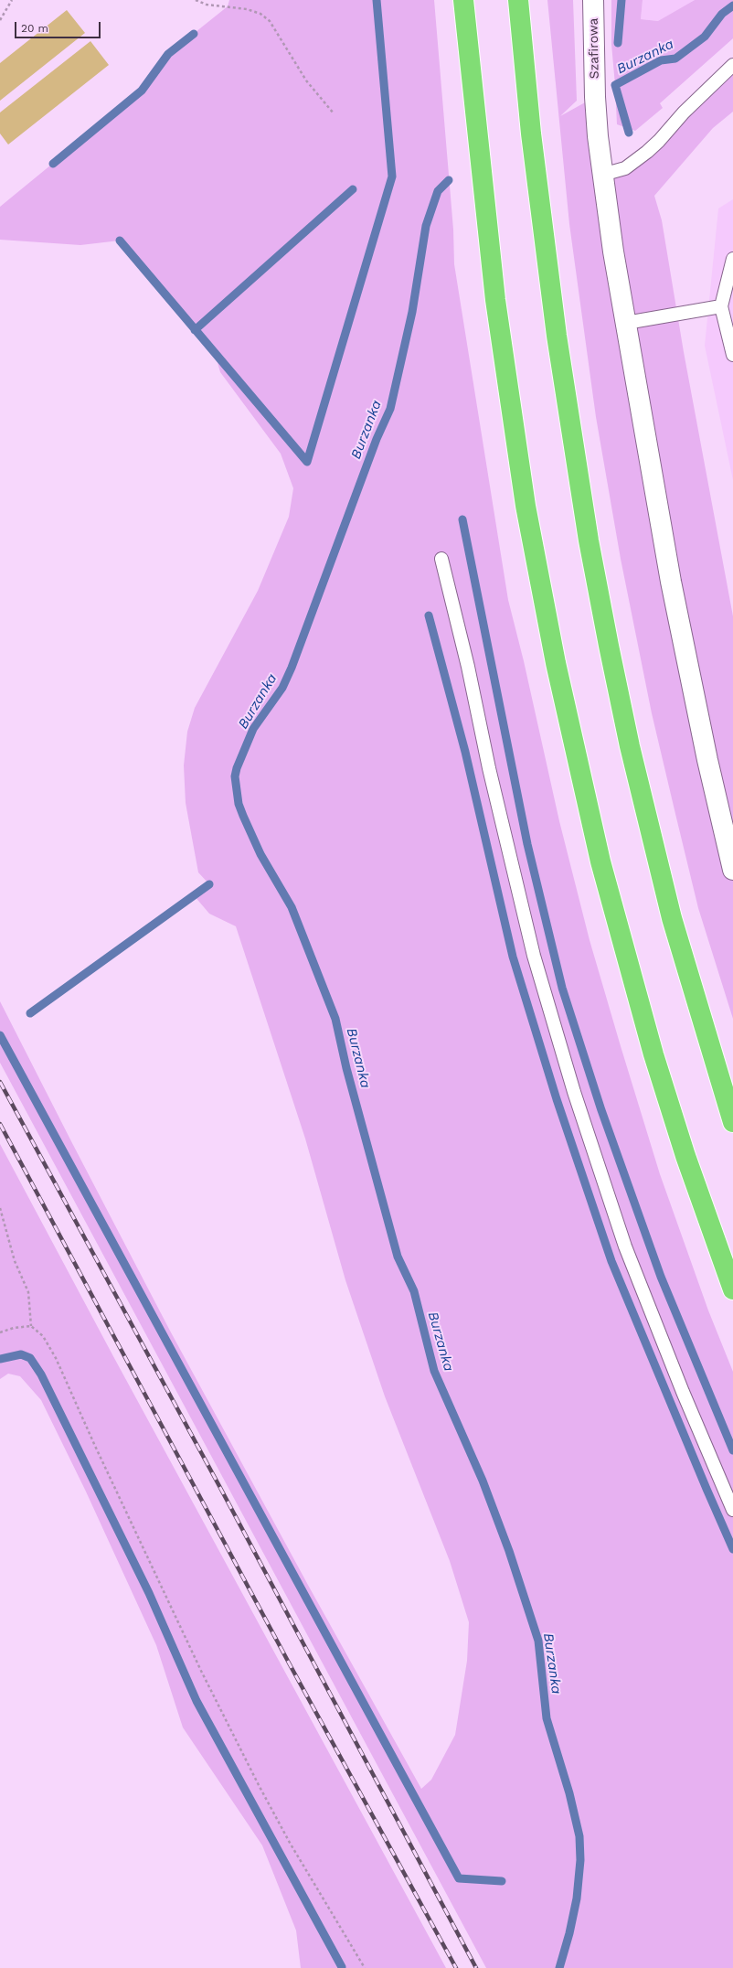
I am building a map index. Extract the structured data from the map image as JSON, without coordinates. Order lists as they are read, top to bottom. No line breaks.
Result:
{"streets":{"street":["Szafirowa"]},"water":["Burzanka"],"scale_bar":"20 m"}
